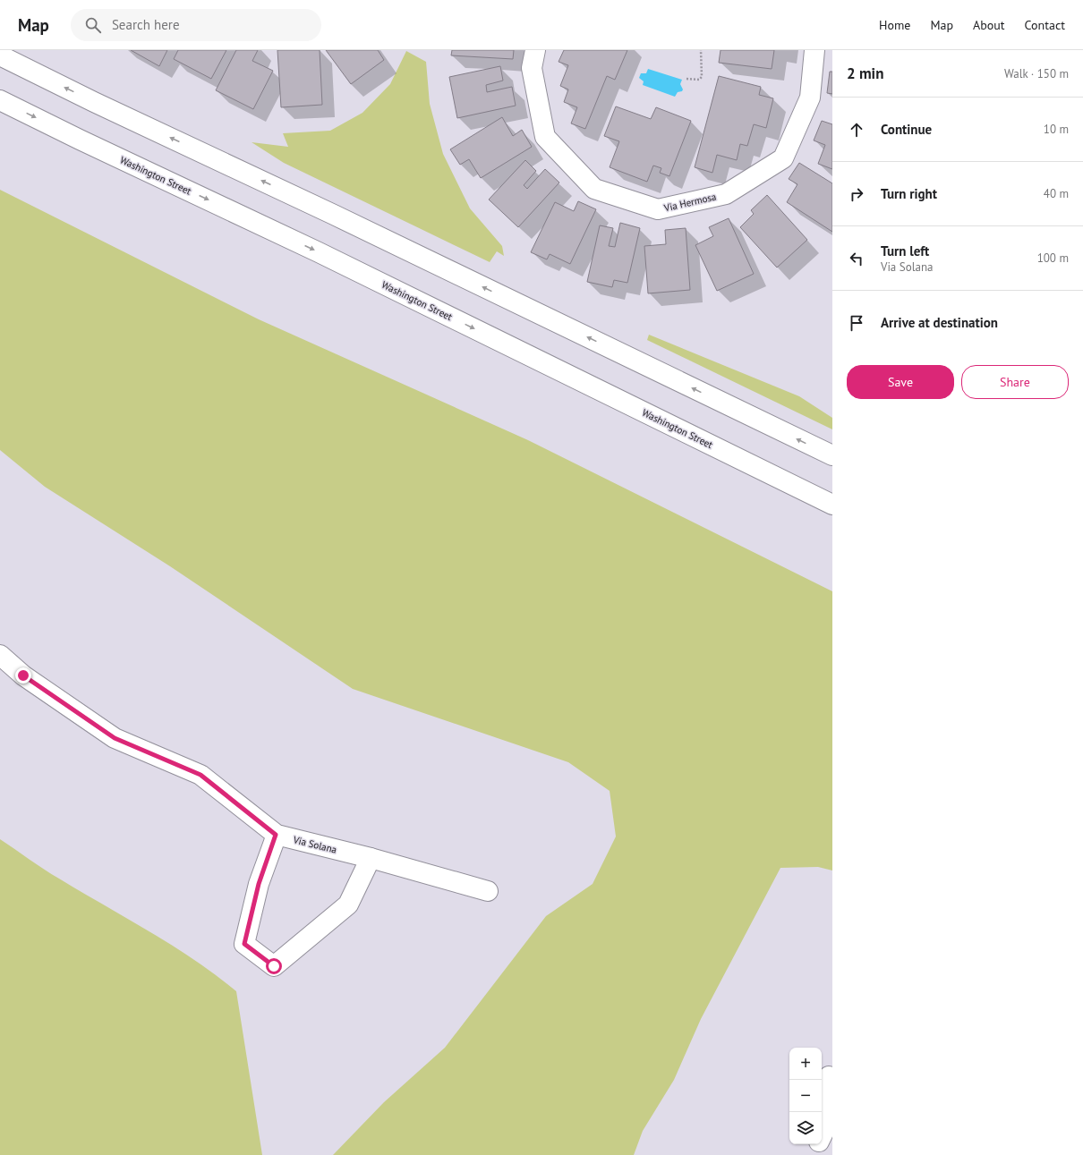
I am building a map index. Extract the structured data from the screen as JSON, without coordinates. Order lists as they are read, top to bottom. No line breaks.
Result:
{"streets":{"main road":["Washington Street","Via Hermosa","Via Solana"]},"page":{"header":"Map","search":"Search here","nav":["Home","Map","About","Contact"],"heading":["2 min","Walk · 150 m"],"list":[["Continue","10 m"],["Turn right","40 m"],["Turn left","Via Solana","100 m"],"Arrive at destination"],"buttons":["Save","Share"],"map_buttons":["+","−"]}}
